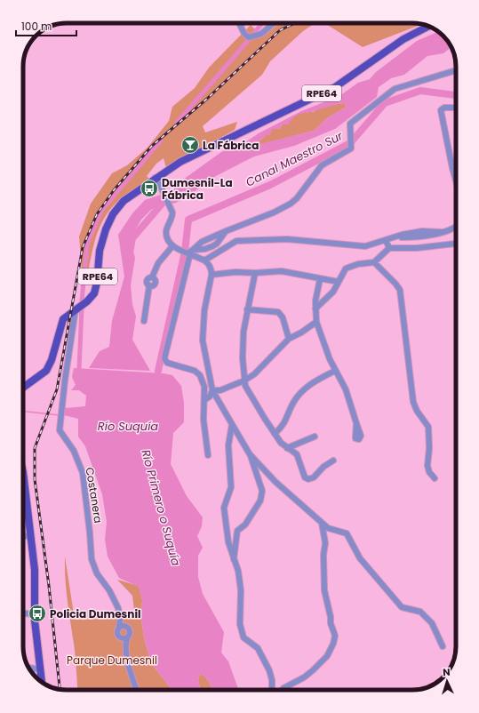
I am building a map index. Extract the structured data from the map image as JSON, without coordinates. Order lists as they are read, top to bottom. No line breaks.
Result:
{"streets":{"main road":["RPE64"],"street":["Costanera"]},"crossings":[["RPE64","Costanera"]],"water":["Canal Maestro Sur","Río Suquía","Río Primero o Suquía"],"parks":["Parque Dumesnil"],"places":{"bar":["La Fábrica"],"bus stop":["Dumesnil-La Fábrica","Policia Dumesnil"]},"scale_bar":"100 m","north":"top"}
